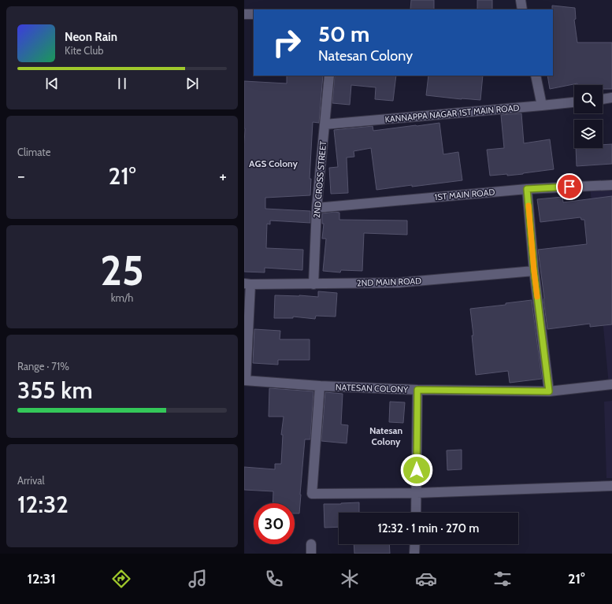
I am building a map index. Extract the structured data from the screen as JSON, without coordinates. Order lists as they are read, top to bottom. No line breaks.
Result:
{"streets":{"street":["KANNAPPA NAGAR 1ST MAIN ROAD","2ND CROSS STREET","1ST MAIN ROAD","2ND MAIN ROAD","NATESAN COLONY"]},"crossings":[["KANNAPPA NAGAR 1ST MAIN ROAD","2ND CROSS STREET"],["2ND CROSS STREET","1ST MAIN ROAD"],["2ND CROSS STREET","2ND MAIN ROAD"]],"districts":["AGS Colony","Natesan Colony"],"page":{"turn":["50 m","Natesan Colony"],"song":["Neon Rain","Kite Club"],"tile":["Climate",["25","km/h"],["Range · 71%","355 km"],["Arrival","12:32"]],"heat":["−","21°","+"],"limit":"30","trip":"12:32 · 1 min · 270 m","tabs":["12:31","21°"]}}
